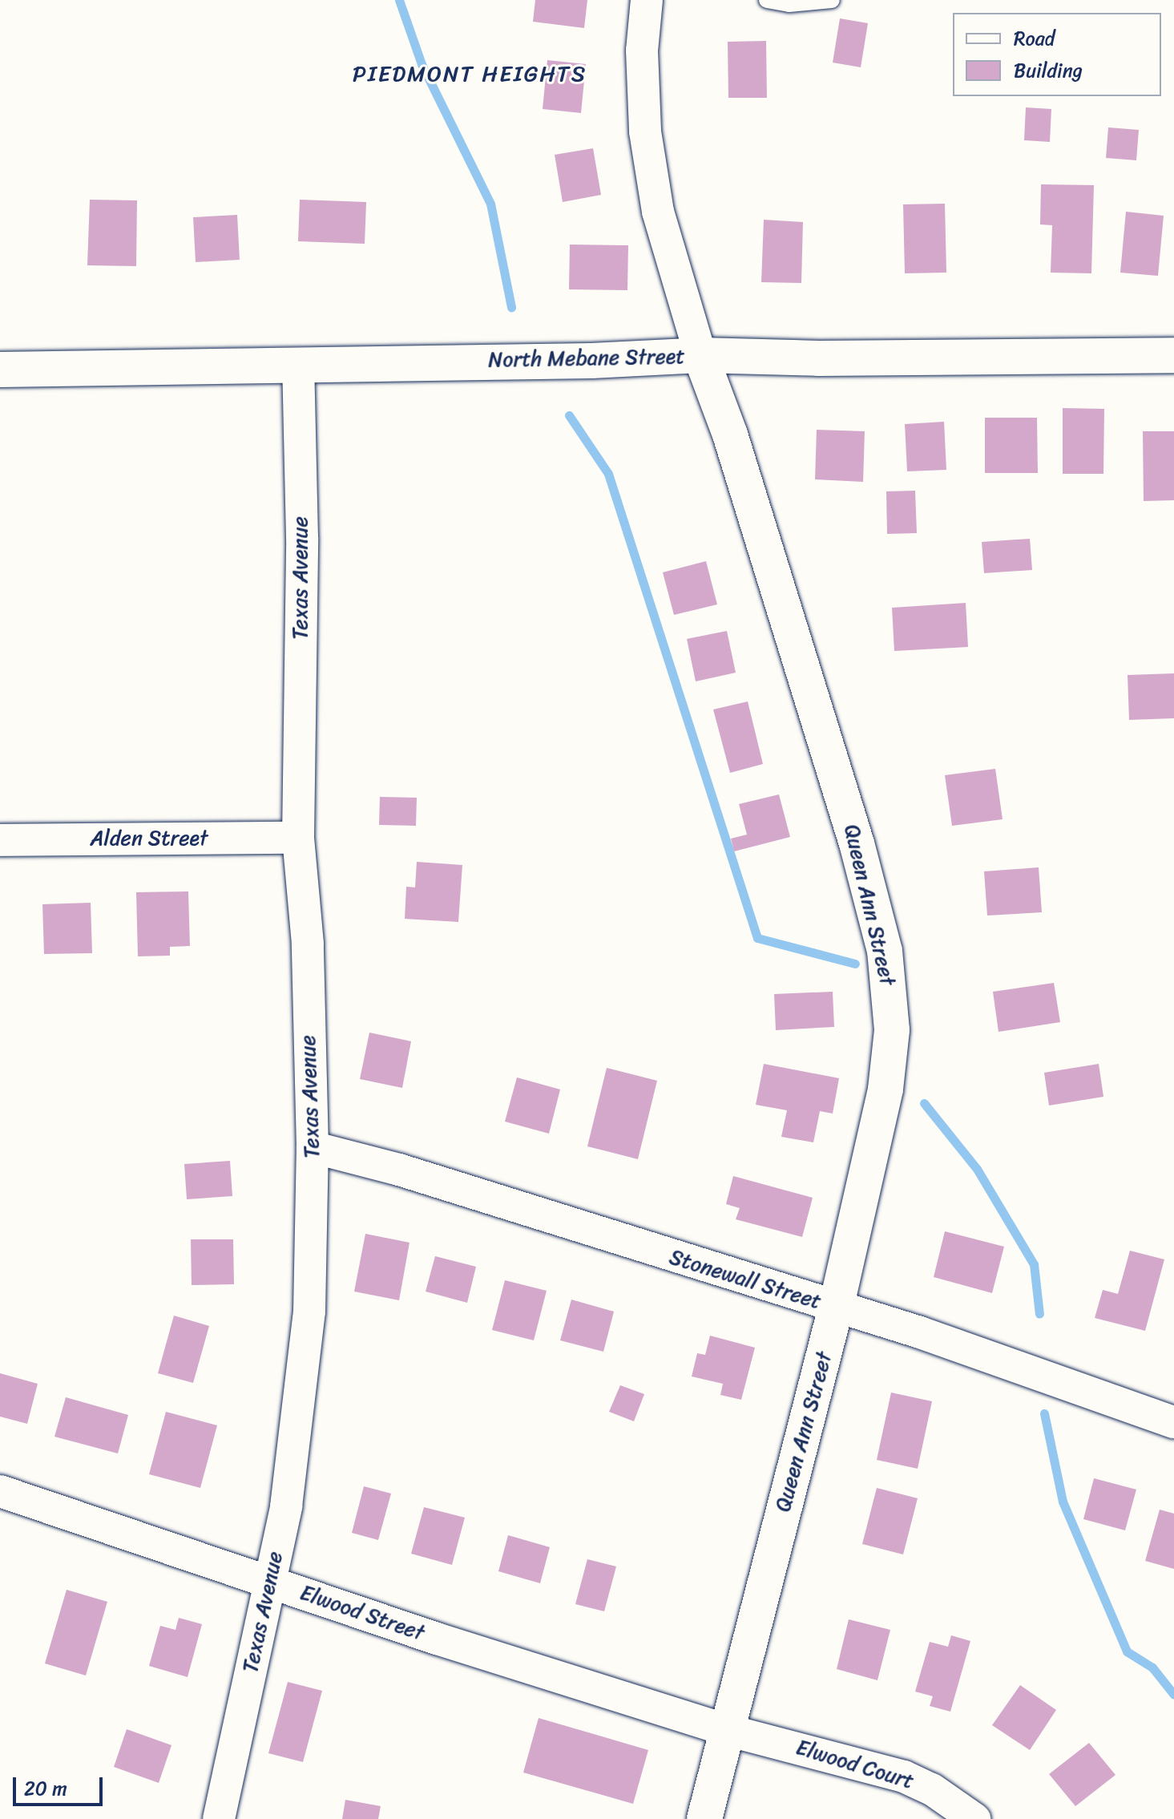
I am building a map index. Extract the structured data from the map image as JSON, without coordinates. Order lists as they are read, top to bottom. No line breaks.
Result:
{"streets":{"street":["North Mebane Street","Texas Avenue","Alden Street","Queen Ann Street","Stonewall Street","Elwood Street","Elwood Court"]},"crossings":[["North Mebane Street","Texas Avenue"],["North Mebane Street","Queen Ann Street"],["Texas Avenue","Alden Street"],["Texas Avenue","Stonewall Street"],["Texas Avenue","Elwood Street"],["Queen Ann Street","Stonewall Street"],["Queen Ann Street","Elwood Street"],["Queen Ann Street","Elwood Court"],["Elwood Street","Elwood Court"]],"districts":["PIEDMONT HEIGHTS"],"legend":["Road","Building"],"scale_bar":"20 m"}
